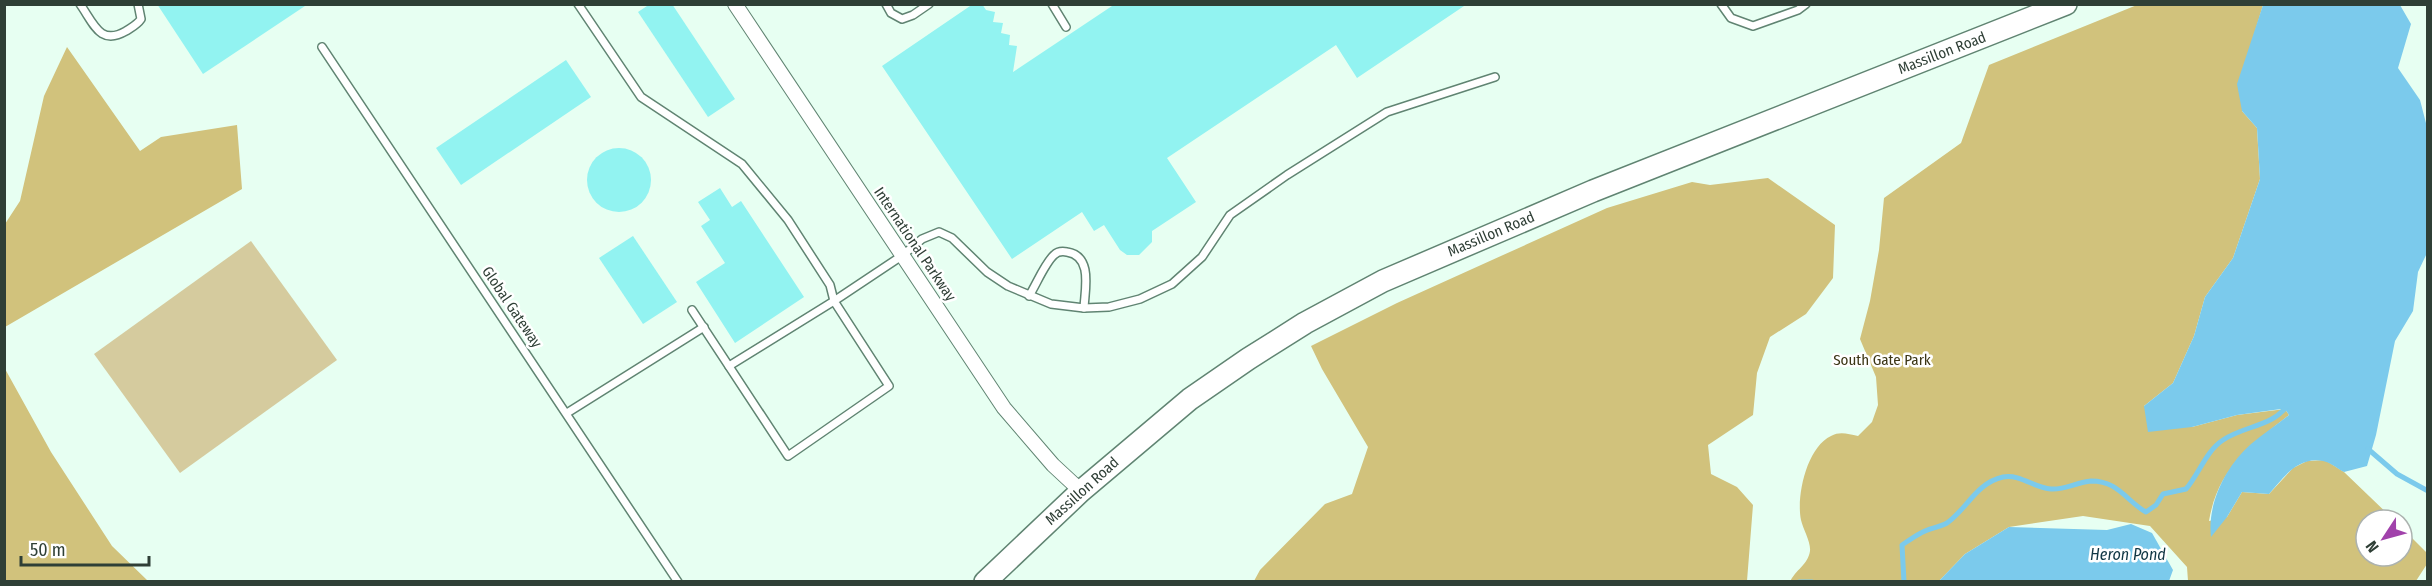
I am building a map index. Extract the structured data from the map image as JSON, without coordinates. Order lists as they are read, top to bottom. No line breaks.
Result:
{"streets":{"main road":["Massillon Road"],"street":["International Parkway"],"lane":["Global Gateway"]},"crossings":[["Massillon Road","International Parkway"]],"water":["Heron Pond"],"parks":["South Gate Park"],"scale_bar":"50 m","north":"bottom left"}
